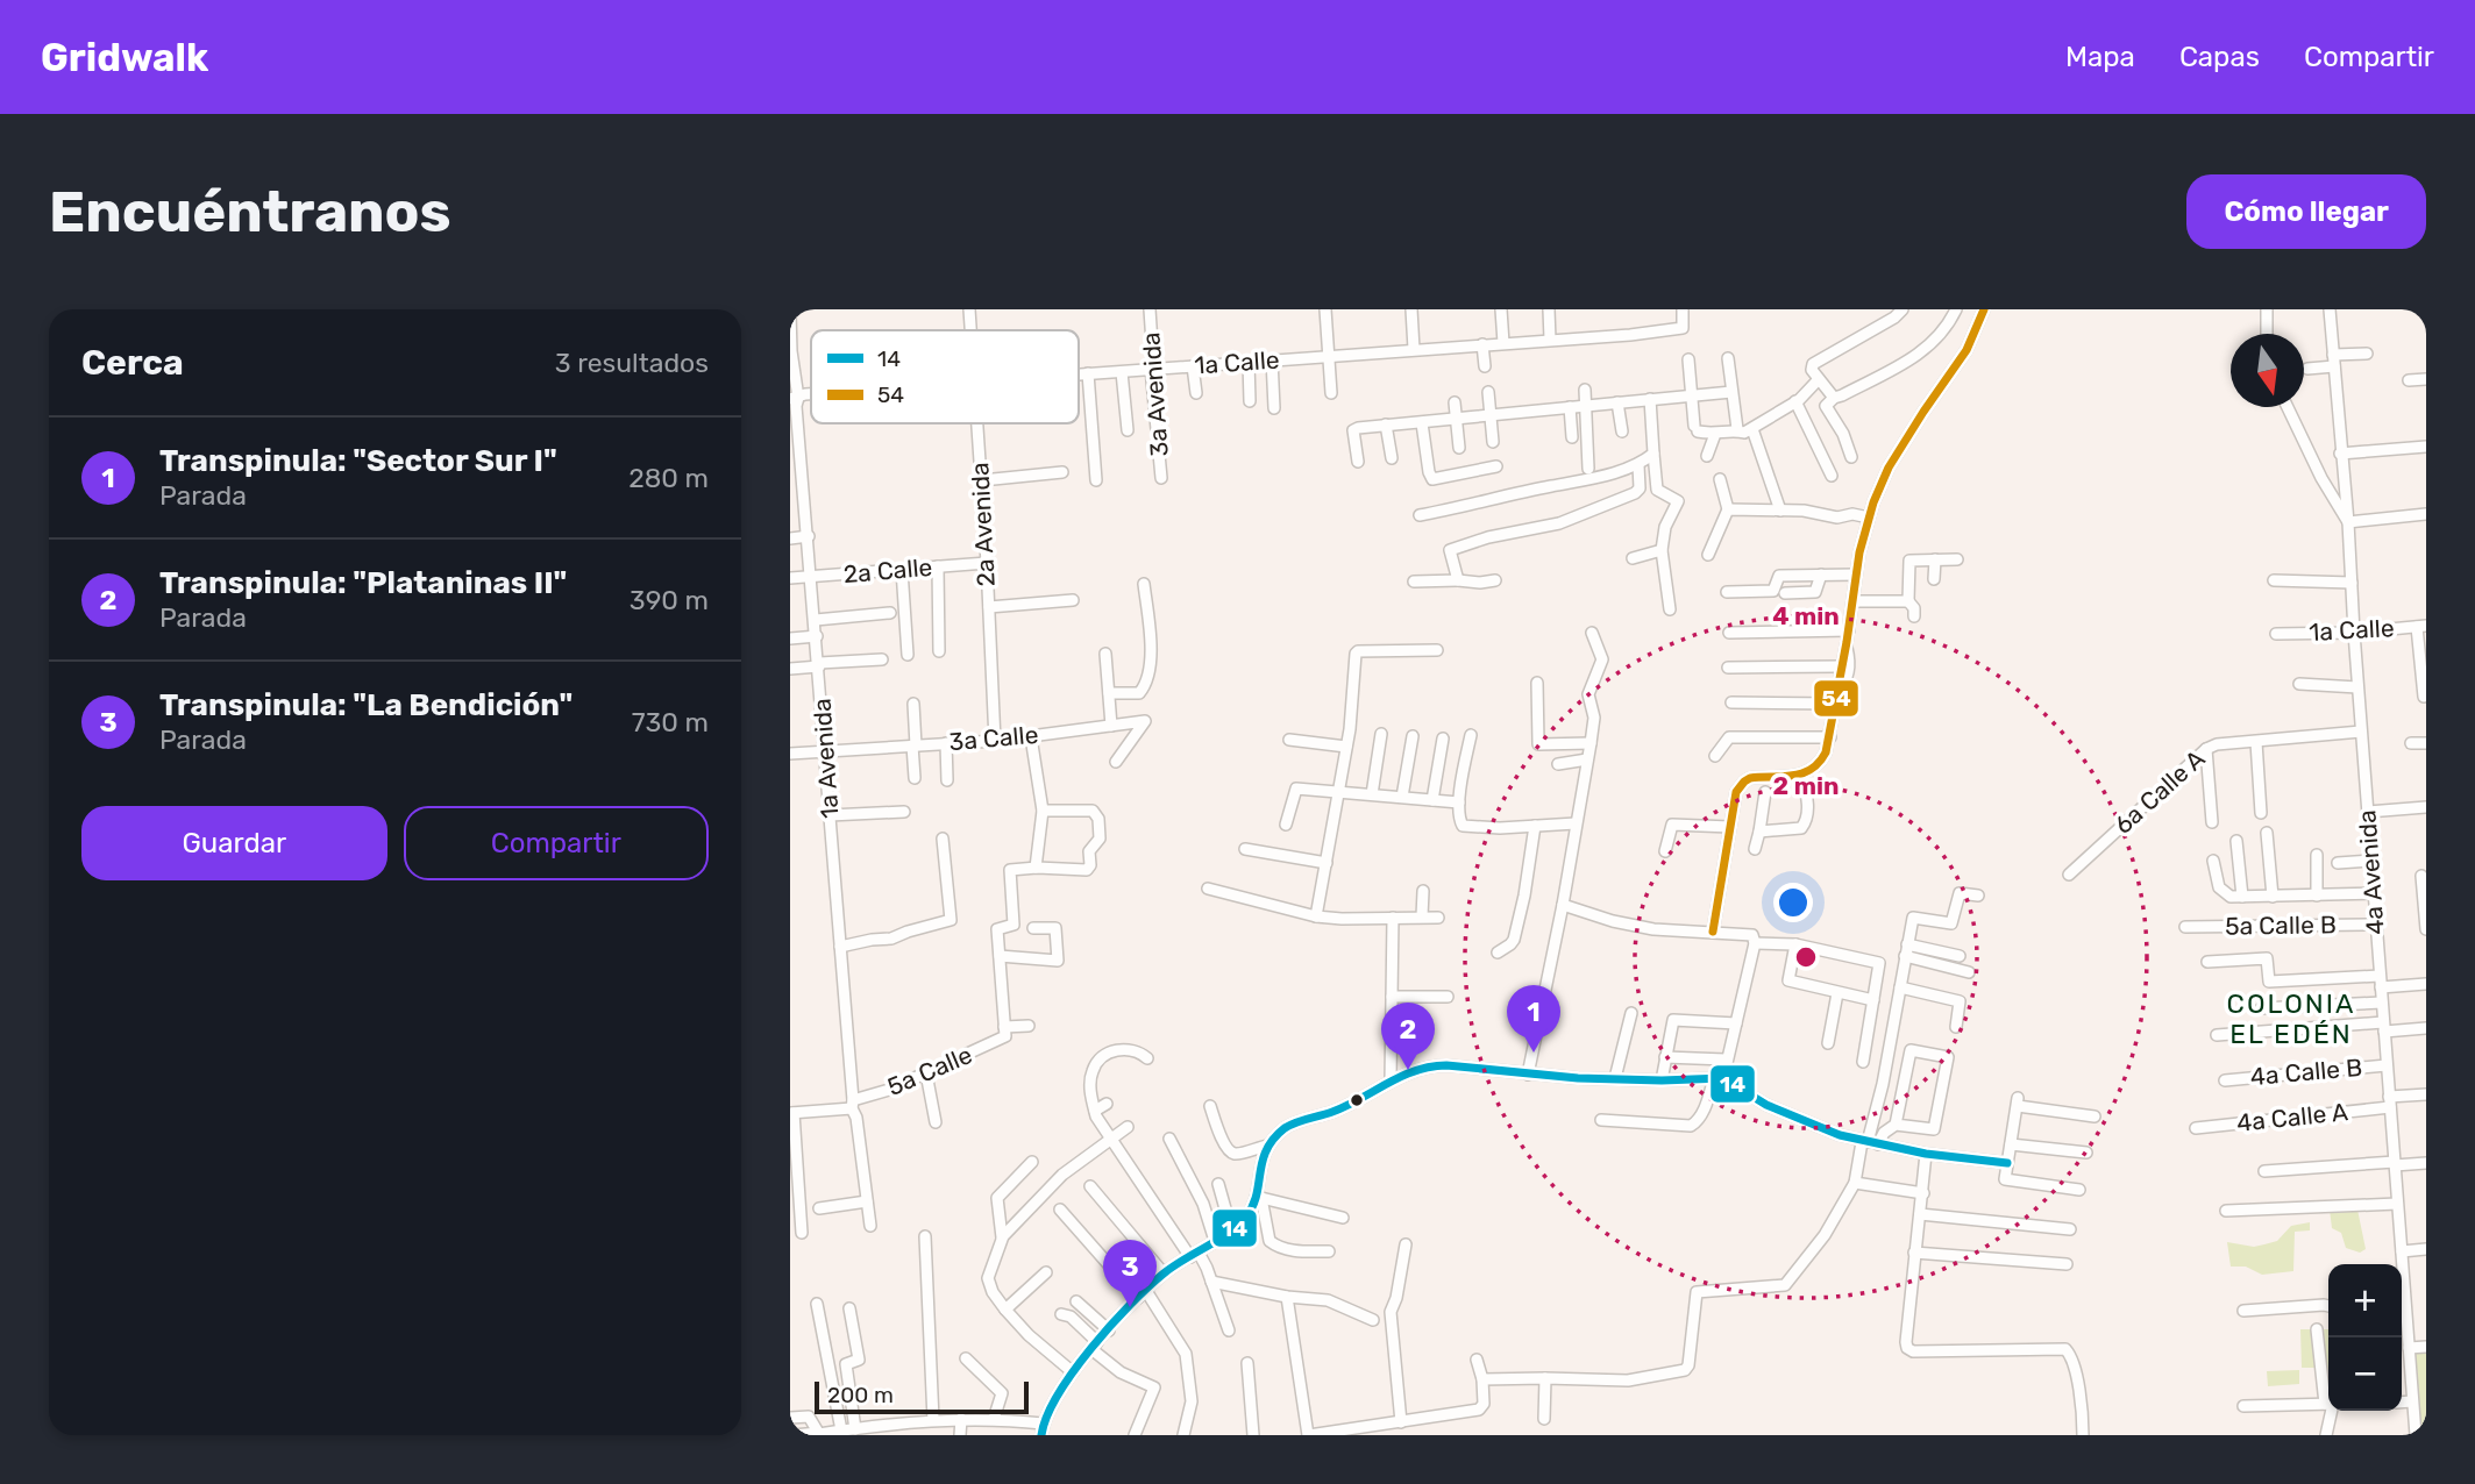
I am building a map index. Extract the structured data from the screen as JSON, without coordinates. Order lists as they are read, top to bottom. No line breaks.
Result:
{"streets":{"street":["1a Calle","3a Avenida","2a Avenida","2a Calle","3a Calle","1a Avenida","6a Calle A","4a Avenida","5a Calle B","5a Calle","4a Calle B","4a Calle A"]},"crossings":[["1a Calle","3a Avenida"],["1a Calle","4a Avenida"],["2a Avenida","2a Calle"],["2a Avenida","3a Calle"],["2a Calle","1a Avenida"],["3a Calle","1a Avenida"],["1a Avenida","5a Calle"],["6a Calle A","4a Avenida"],["4a Avenida","5a Calle B"],["4a Avenida","4a Calle B"],["4a Avenida","4a Calle A"]],"districts":["COLONIA EL EDÉN"],"lines":["transit line 54","transit line 14"],"legend":["14","54"],"scale_bar":"200 m","north":"bottom","page":{"header":"Gridwalk","nav":["Mapa","Capas","Compartir"],"buttons":["Cómo llegar",["Guardar","Compartir"]],"title":"Encuéntranos","heading":["Cerca","3 resultados"],"list":[{"mark":"1","name":"Transpinula: \"Sector Sur I\"","note":"Parada","value":"280 m"},{"mark":"2","name":"Transpinula: \"Plataninas II\"","note":"Parada","value":"390 m"},{"mark":"3","name":"Transpinula: \"La Bendición\"","note":"Parada","value":"730 m"}],"pins":["1","2","3"],"map_buttons":["+","−"],"scale":"200 m"},"rings":["4 min","2 min"]}
